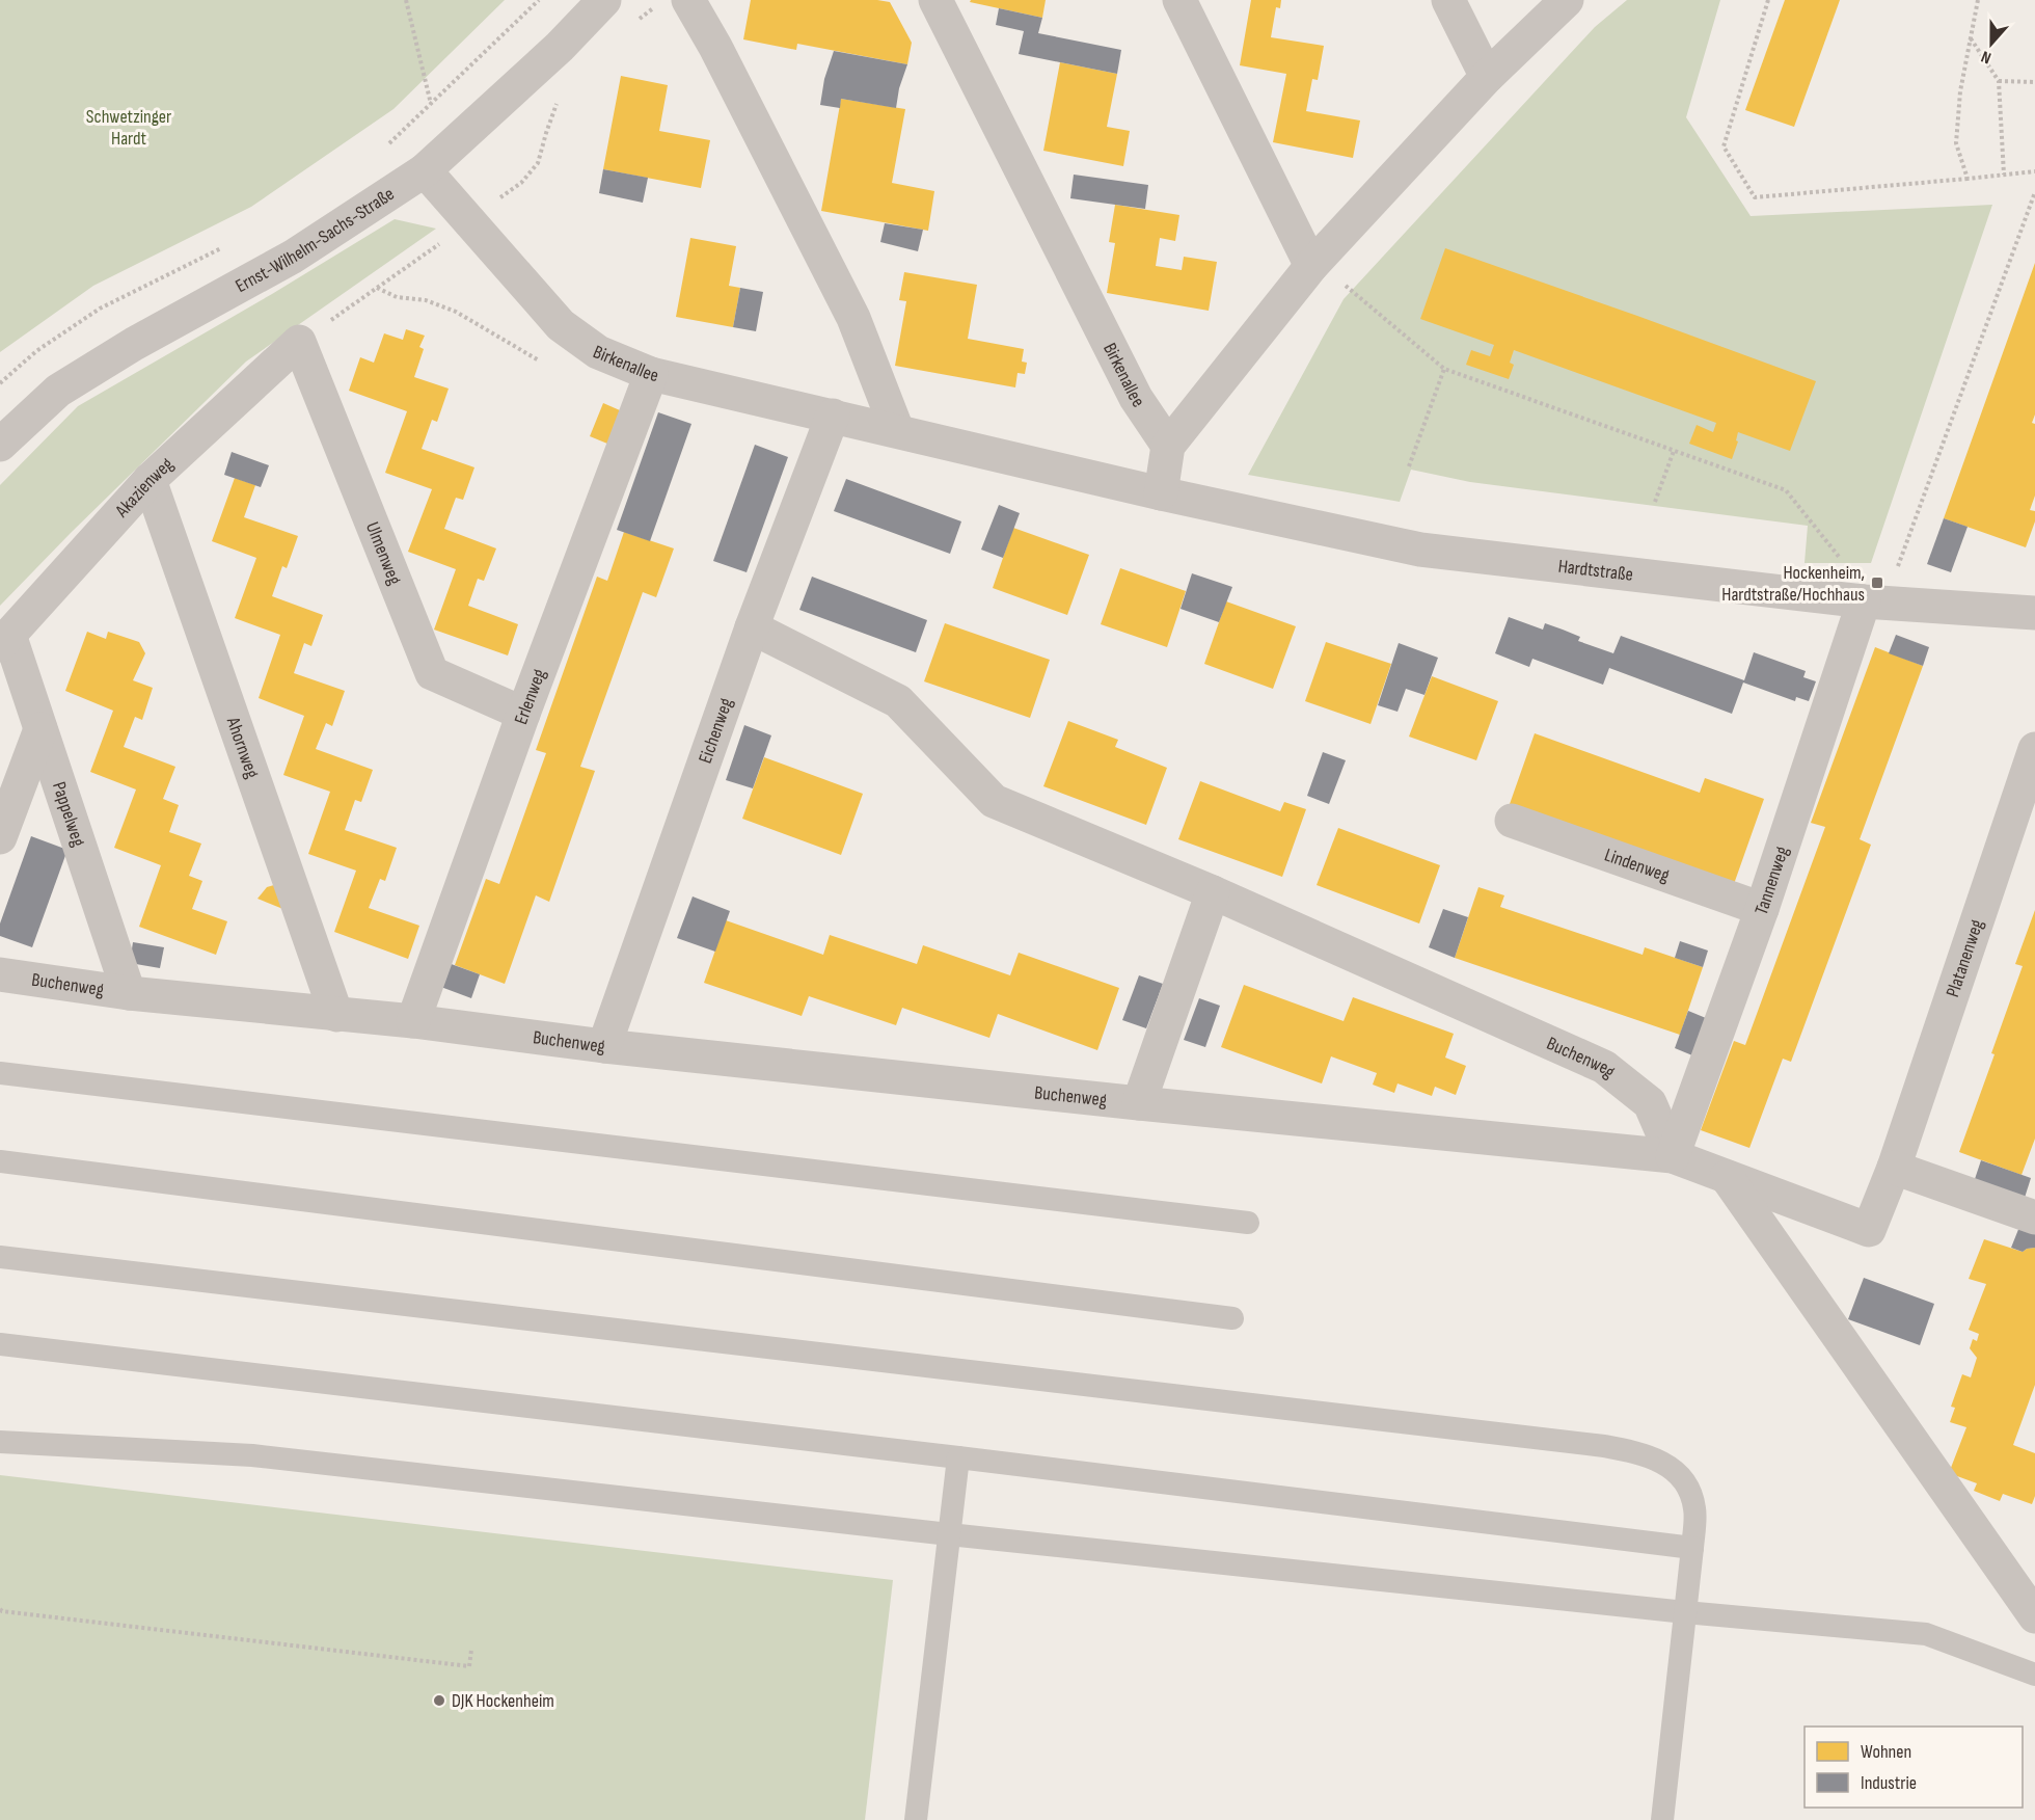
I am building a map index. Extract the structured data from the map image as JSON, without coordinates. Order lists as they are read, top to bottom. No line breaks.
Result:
{"streets":{"street":["Ernst-Wilhelm-Sachs-Straße","Birkenallee","Akazienweg","Ulmenweg","Hardtstraße","Erlenweg","Eichenweg","Ahornweg","Pappelweg","Lindenweg","Tannenweg","Platanenweg","Buchenweg"]},"crossings":[["Ernst-Wilhelm-Sachs-Straße","Birkenallee"],["Birkenallee","Hardtstraße"],["Birkenallee","Erlenweg"],["Birkenallee","Eichenweg"],["Akazienweg","Ulmenweg"],["Akazienweg","Ahornweg"],["Akazienweg","Pappelweg"],["Ulmenweg","Erlenweg"],["Hardtstraße","Tannenweg"],["Erlenweg","Buchenweg"],["Eichenweg","Buchenweg"],["Ahornweg","Buchenweg"],["Pappelweg","Buchenweg"],["Lindenweg","Tannenweg"],["Tannenweg","Buchenweg"],["Platanenweg","Buchenweg"]],"parks":["Schwetzinger Hardt"],"places":{"transit":["Hockenheim, Hardtstraße/Hochhaus"],"other":["DJK Hockenheim"]},"legend":["Wohnen","Industrie"],"north":"bottom"}
